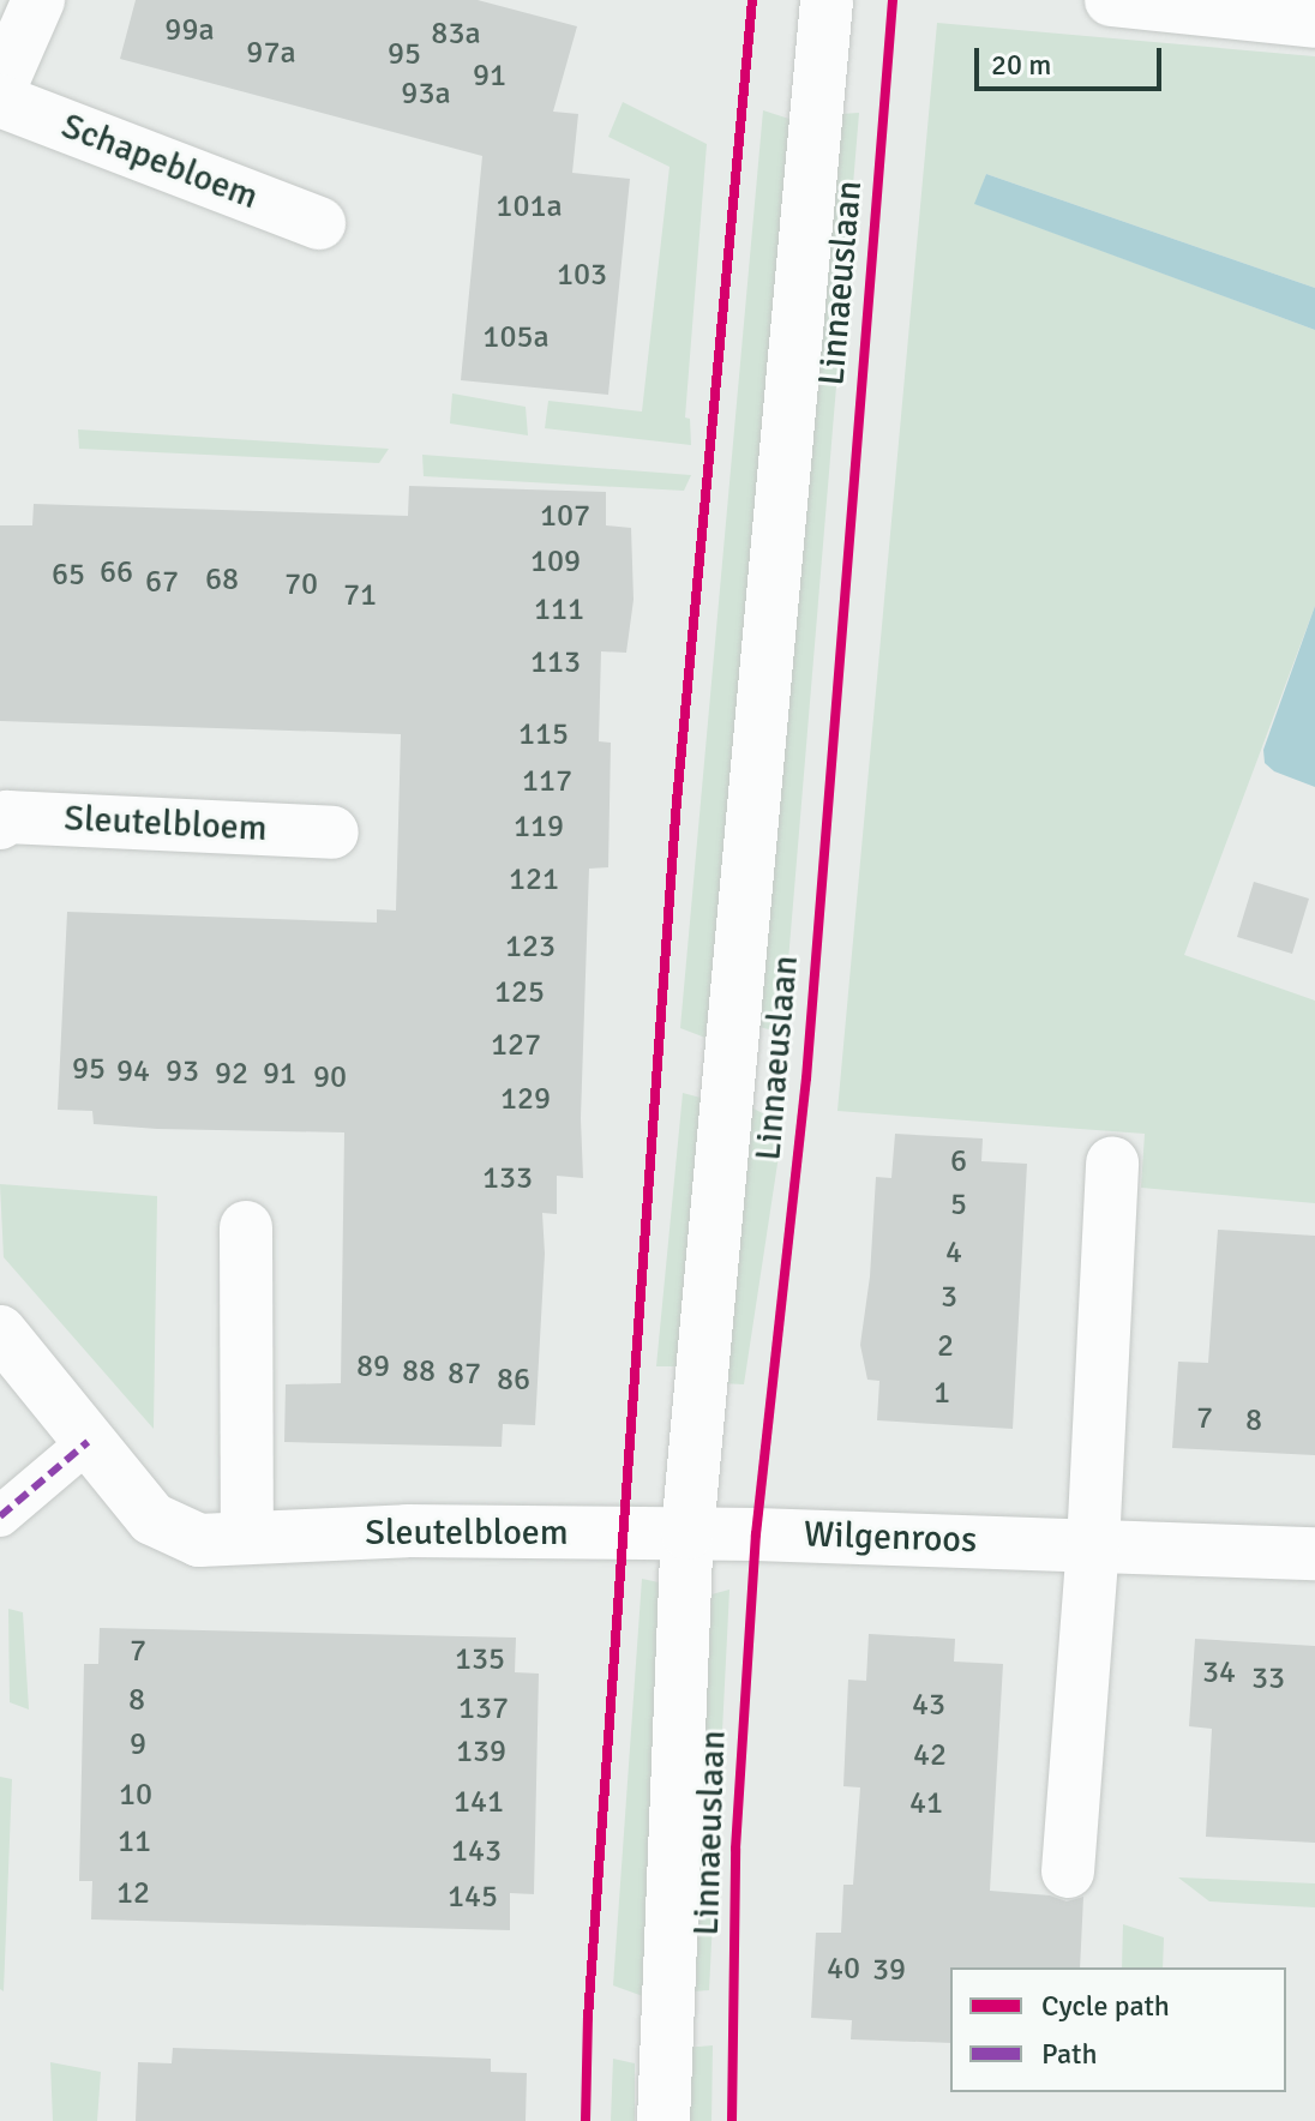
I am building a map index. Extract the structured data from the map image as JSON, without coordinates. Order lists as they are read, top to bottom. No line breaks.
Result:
{"streets":{"street":["Schapebloem","Linnaeuslaan","Sleutelbloem","Wilgenroos"]},"crossings":[["Linnaeuslaan","Sleutelbloem"],["Linnaeuslaan","Wilgenroos"],["Sleutelbloem","Wilgenroos"]],"house_numbers":["99a","83a","97a","95","91","93a","101a","103","105a","107","109","66","65","68","67","70","71","111","113","115","117","119","121","123","125","127","95","94","93","92","91","90","129","6","133","5","4","3","2","89","88","87","86","1","7","8","7","135","34","33","8","43","137","9","139","42","10","141","41","11","143","12","145","40","39"],"legend":["Cycle path","Path"],"scale_bar":"20 m"}
